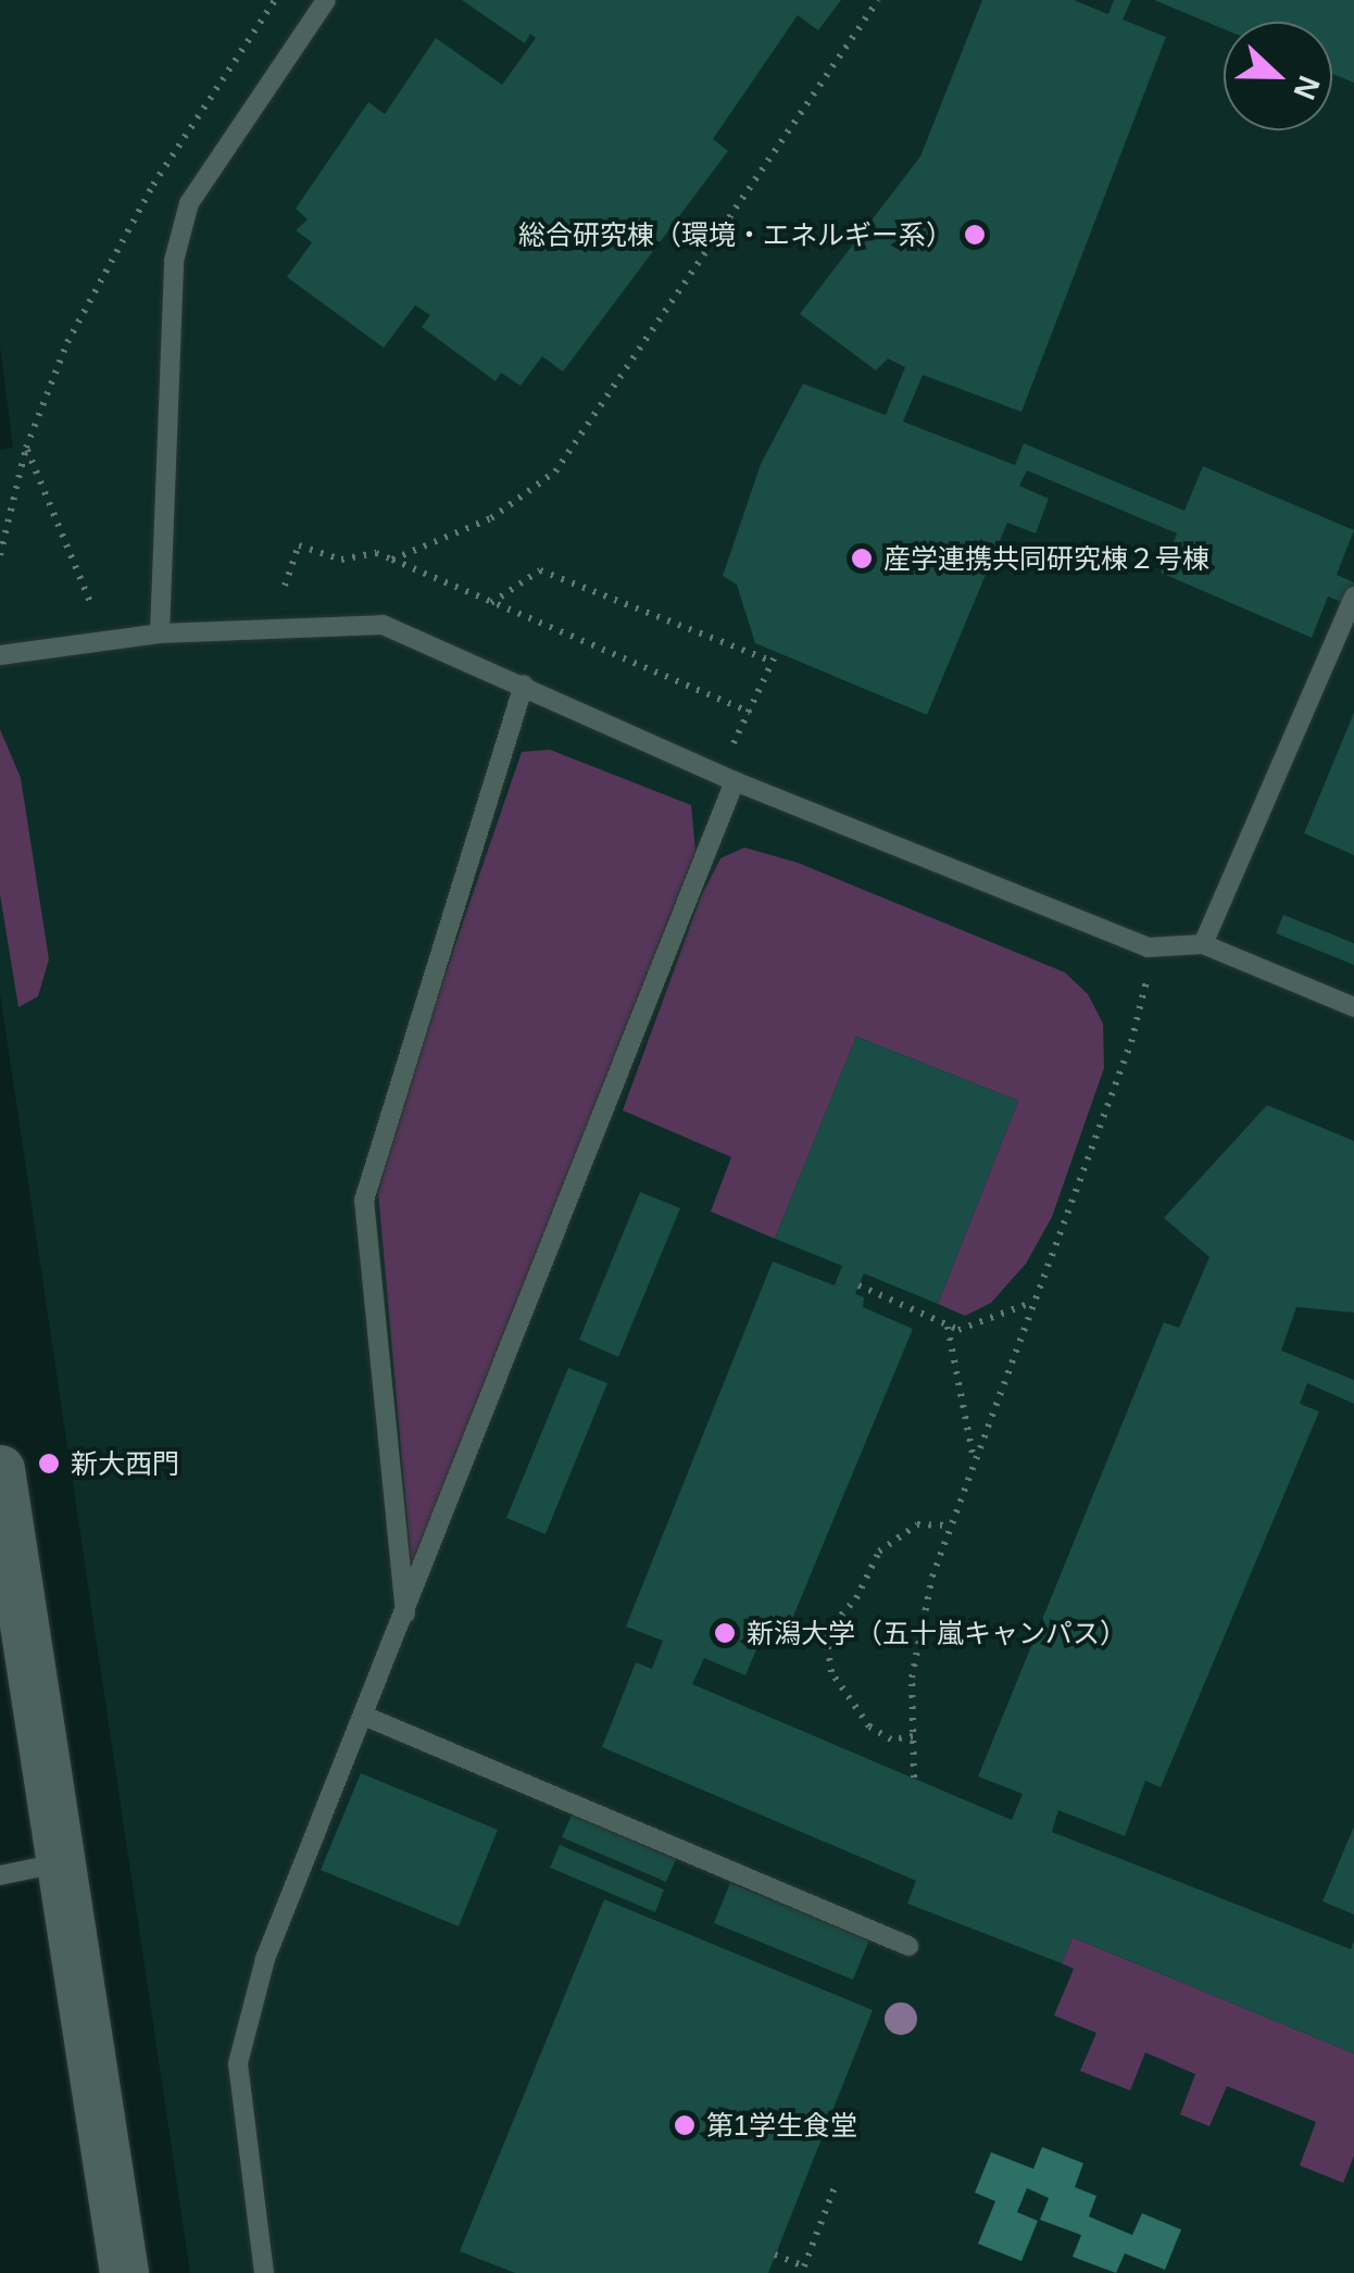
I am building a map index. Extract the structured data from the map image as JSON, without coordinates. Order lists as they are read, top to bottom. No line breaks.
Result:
{"places":["総合研究棟（環境・エネルギー系）","産学連携共同研究棟２号棟","新大西門","新潟大学（五十嵐キャンパス）","第1学生食堂"],"north":"right"}
